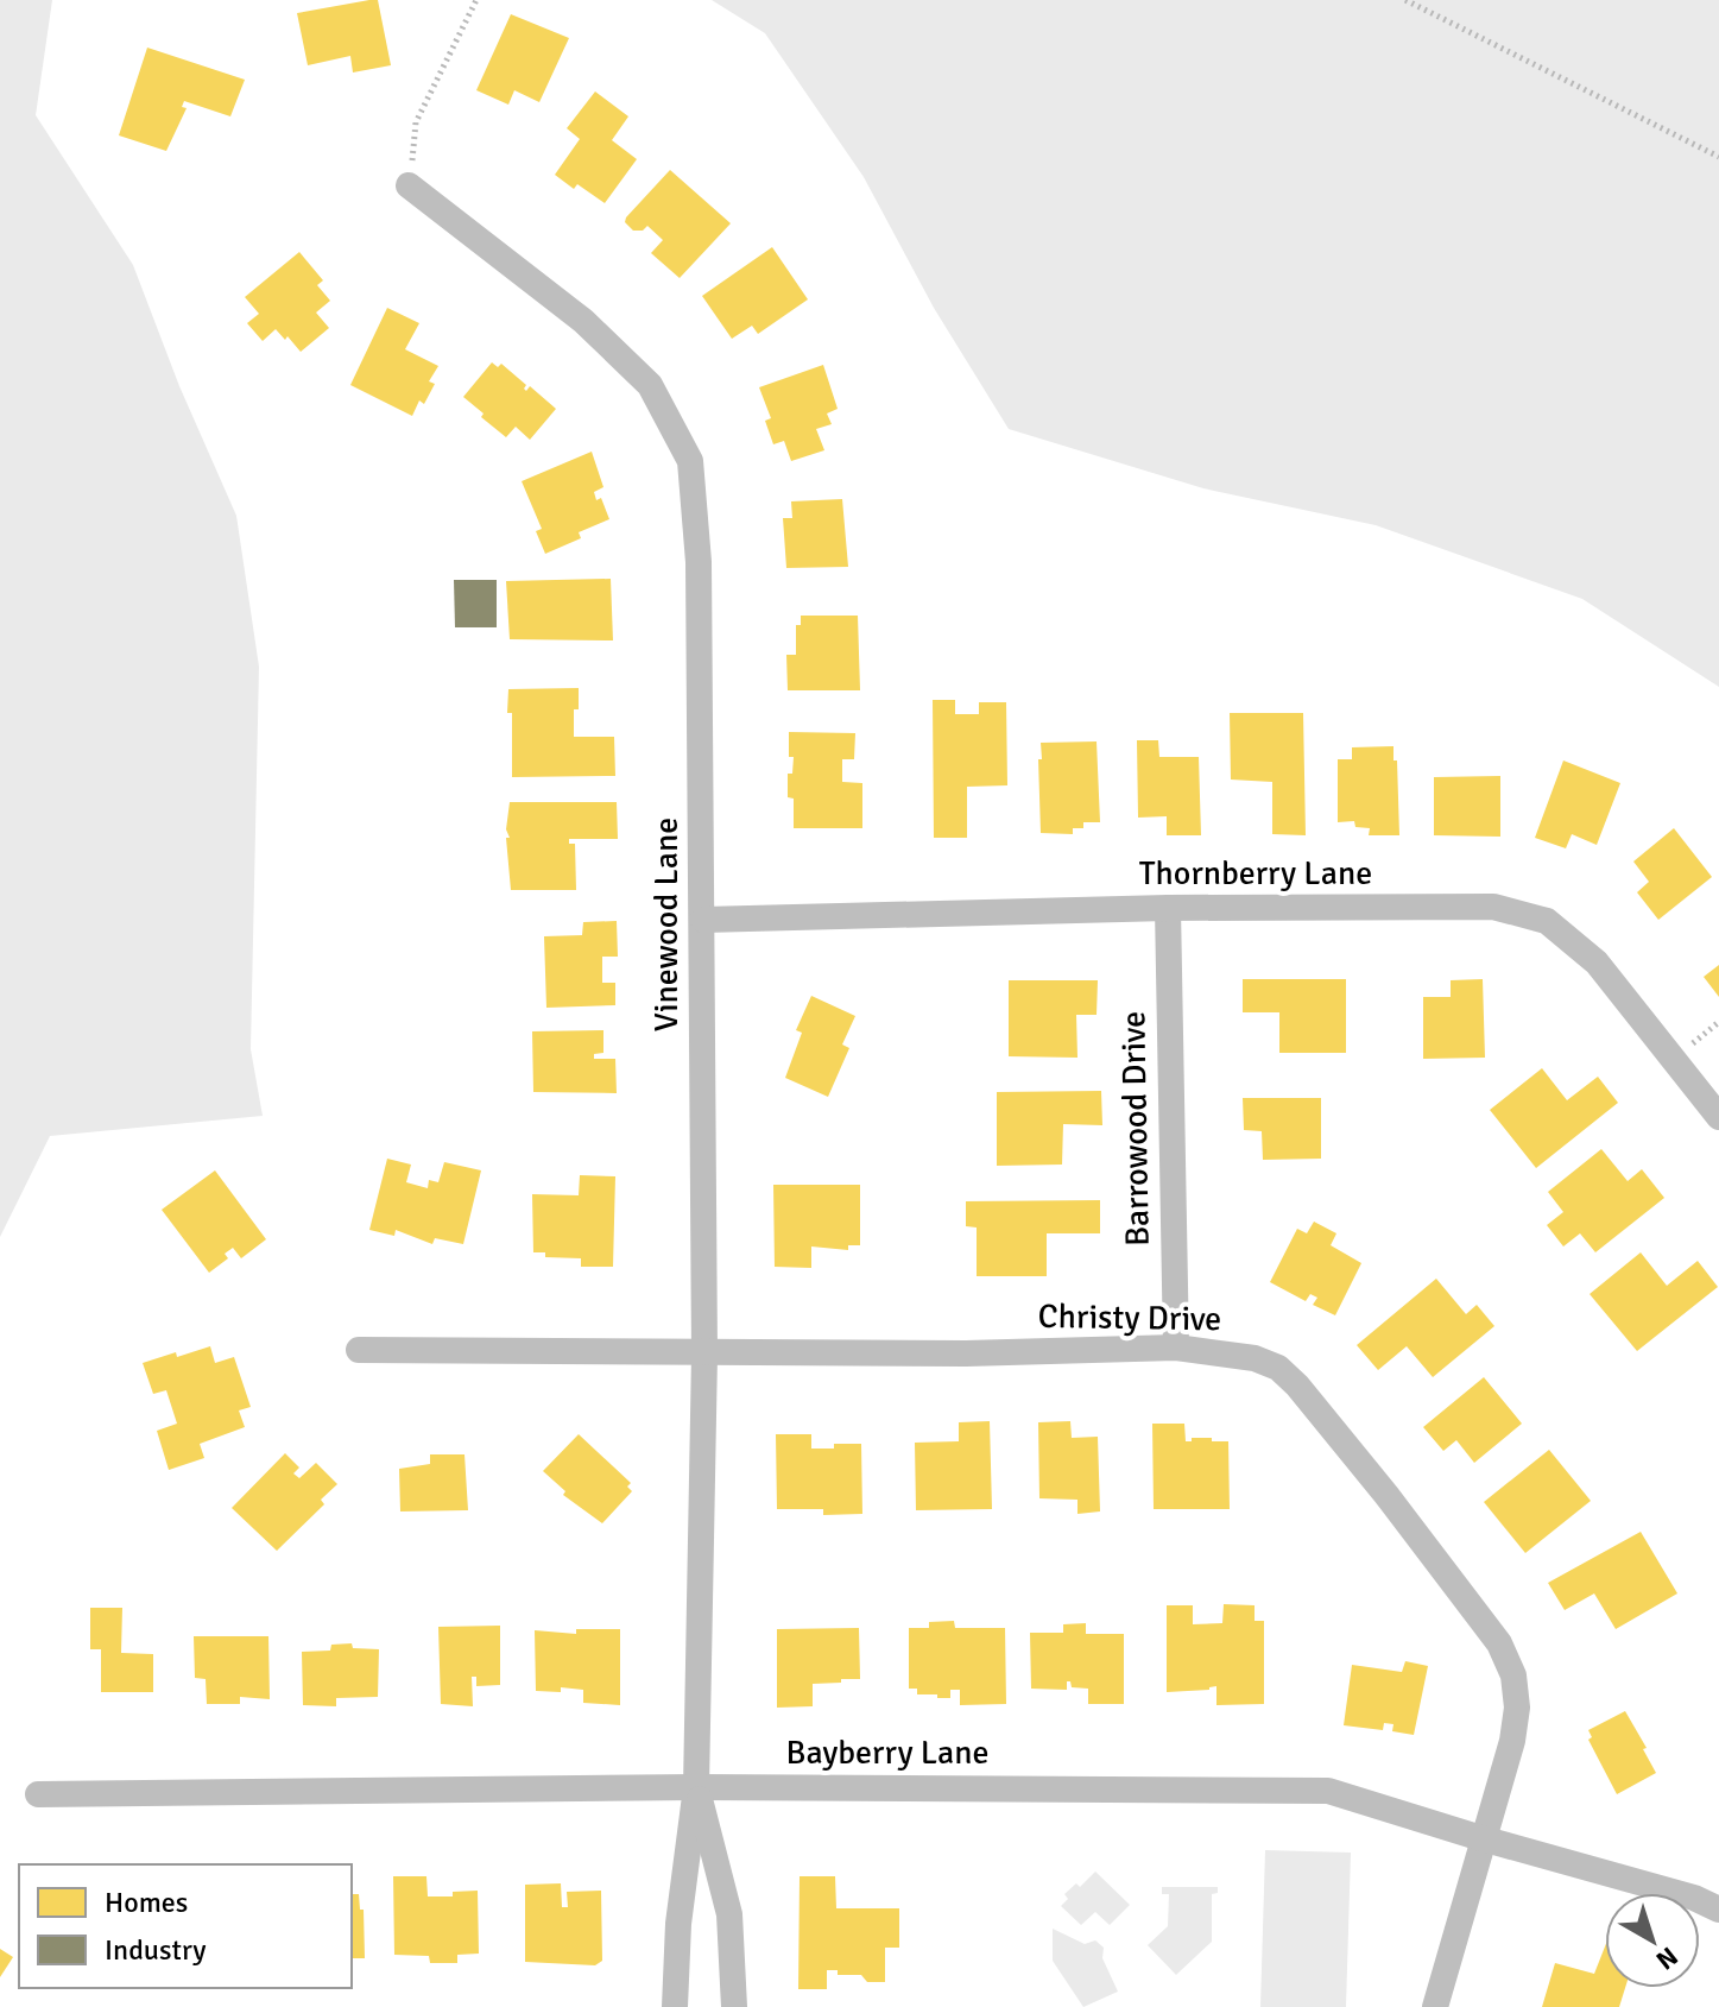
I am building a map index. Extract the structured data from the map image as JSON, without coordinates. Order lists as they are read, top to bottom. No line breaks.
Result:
{"streets":{"street":["Thornberry Lane","Vinewood Lane","Barrowood Drive","Christy Drive","Bayberry Lane"]},"crossings":[["Thornberry Lane","Vinewood Lane"],["Thornberry Lane","Barrowood Drive"],["Vinewood Lane","Christy Drive"],["Vinewood Lane","Bayberry Lane"],["Barrowood Drive","Christy Drive"],["Christy Drive","Bayberry Lane"]],"legend":["Homes","Industry"],"north":"bottom right"}
